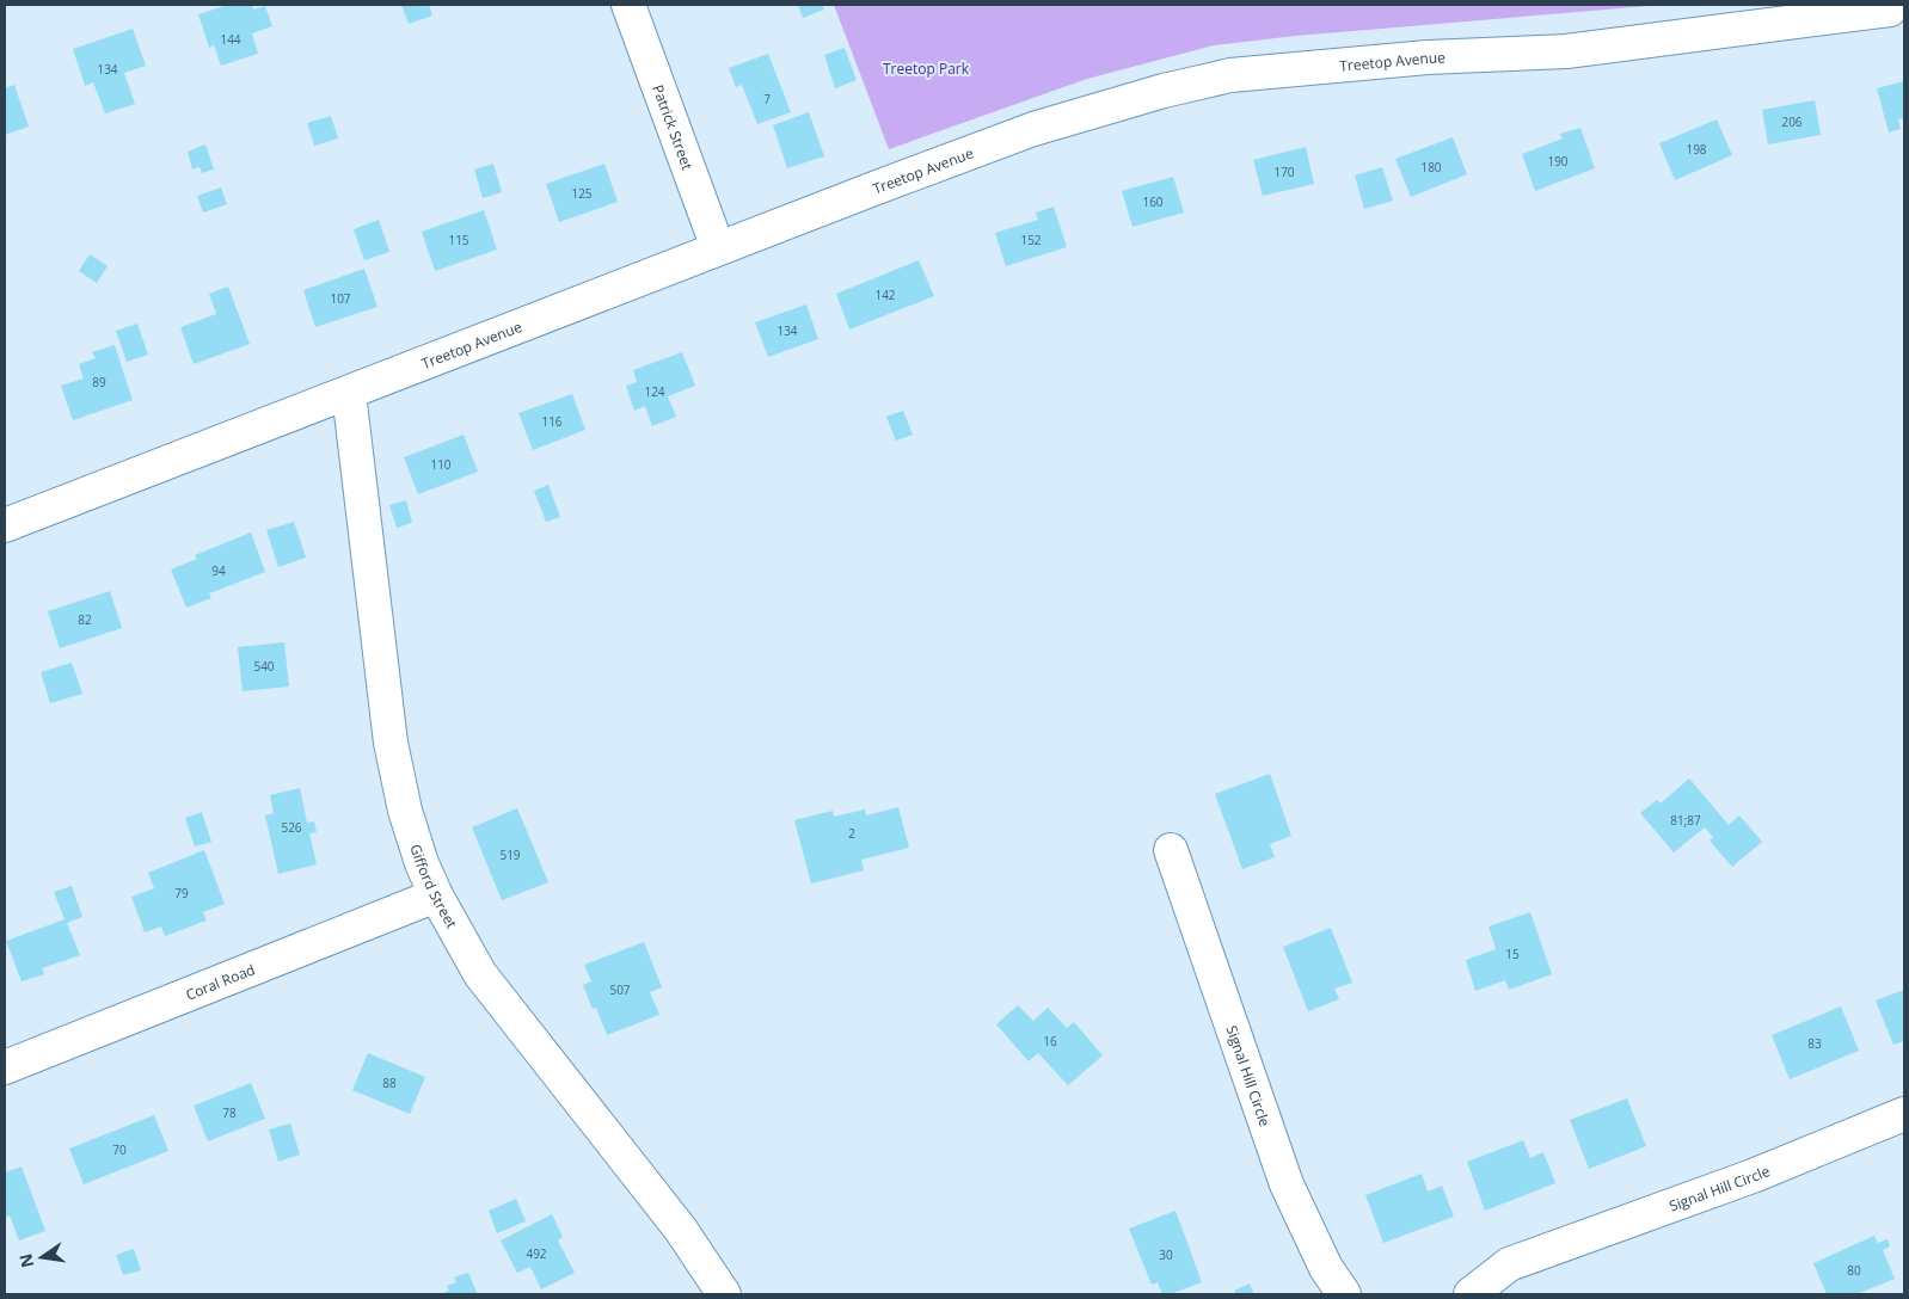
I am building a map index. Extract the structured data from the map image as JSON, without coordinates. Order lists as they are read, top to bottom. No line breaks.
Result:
{"streets":{"street":["Treetop Avenue","Patrick Street","Gifford Street","Coral Road","Signal Hill Circle"]},"crossings":[["Treetop Avenue","Patrick Street"],["Treetop Avenue","Gifford Street"],["Gifford Street","Coral Road"]],"parks":["Treetop Park"],"house_numbers":["144","134","7","206","198","190","180","170","125","160","115","152","142","107","134","89","124","116","110","94","82","540","81;87","526","2","519","79","15","507","16","83","88","78","70","492","30","80"],"north":"left"}
